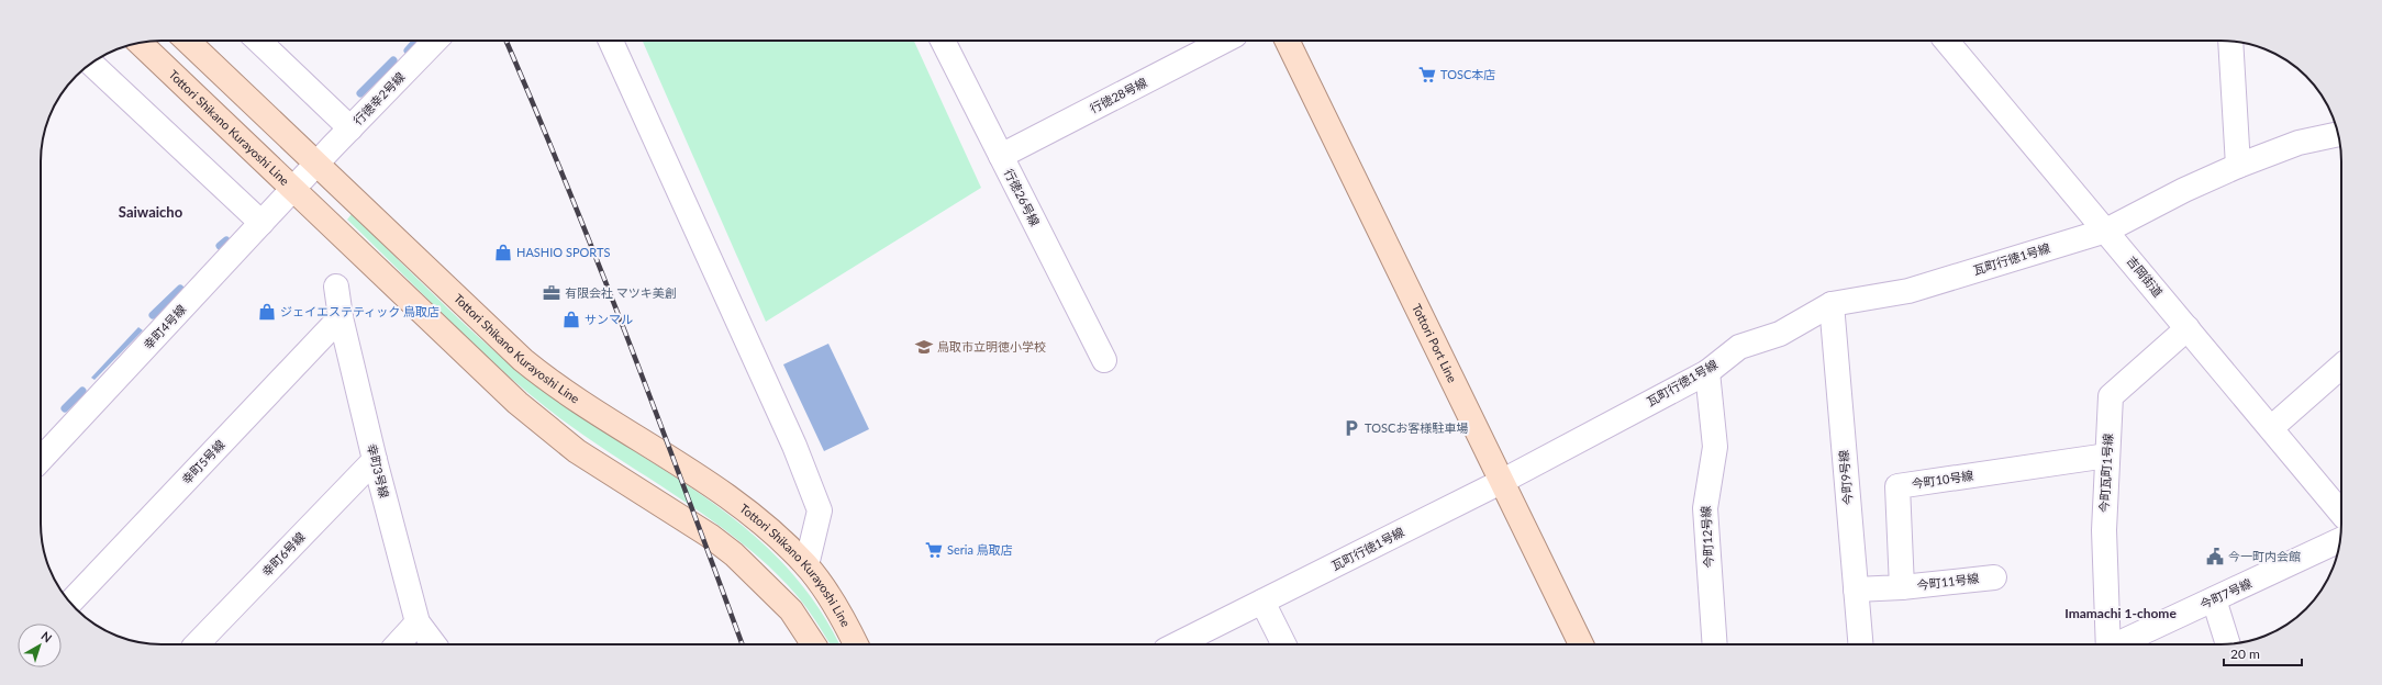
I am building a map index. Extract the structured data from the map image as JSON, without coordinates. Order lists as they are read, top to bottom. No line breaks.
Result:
{"streets":{"main road":["Tottori Shikano Kurayoshi Line","Tottori Port Line"],"street":["行徳28号線","行徳幸2号線","行徳26号線","瓦町行徳1号線","吉岡街道","幸町4号線","幸町5号線","幸町3号線","今町瓦町1号線","今町9号線","今町10号線","今町12号線","幸町6号線","今町11号線","今町7号線"]},"crossings":[["行徳28号線","行徳26号線"],["行徳幸2号線","Tottori Shikano Kurayoshi Line"],["行徳幸2号線","幸町4号線"],["Tottori Shikano Kurayoshi Line","幸町4号線"],["瓦町行徳1号線","吉岡街道"],["瓦町行徳1号線","Tottori Port Line"],["瓦町行徳1号線","今町9号線"],["瓦町行徳1号線","今町12号線"],["吉岡街道","今町瓦町1号線"],["幸町5号線","幸町3号線"],["幸町3号線","幸町6号線"],["今町瓦町1号線","今町10号線"],["今町10号線","今町11号線"]],"districts":["Saiwaicho","Imamachi 1-chome"],"places":{"supermarket":["TOSC本店","Seria 鳥取店"],"shop":["HASHIO SPORTS","ジェイエステティック 鳥取店","サンマル"],"office":["有限会社 マツキ美創"],"school or university":["鳥取市立明徳小学校"],"parking":["TOSCお客様駐車場"],"public building":["今一町内会館"]},"scale_bar":"20 m","north":"top right"}
